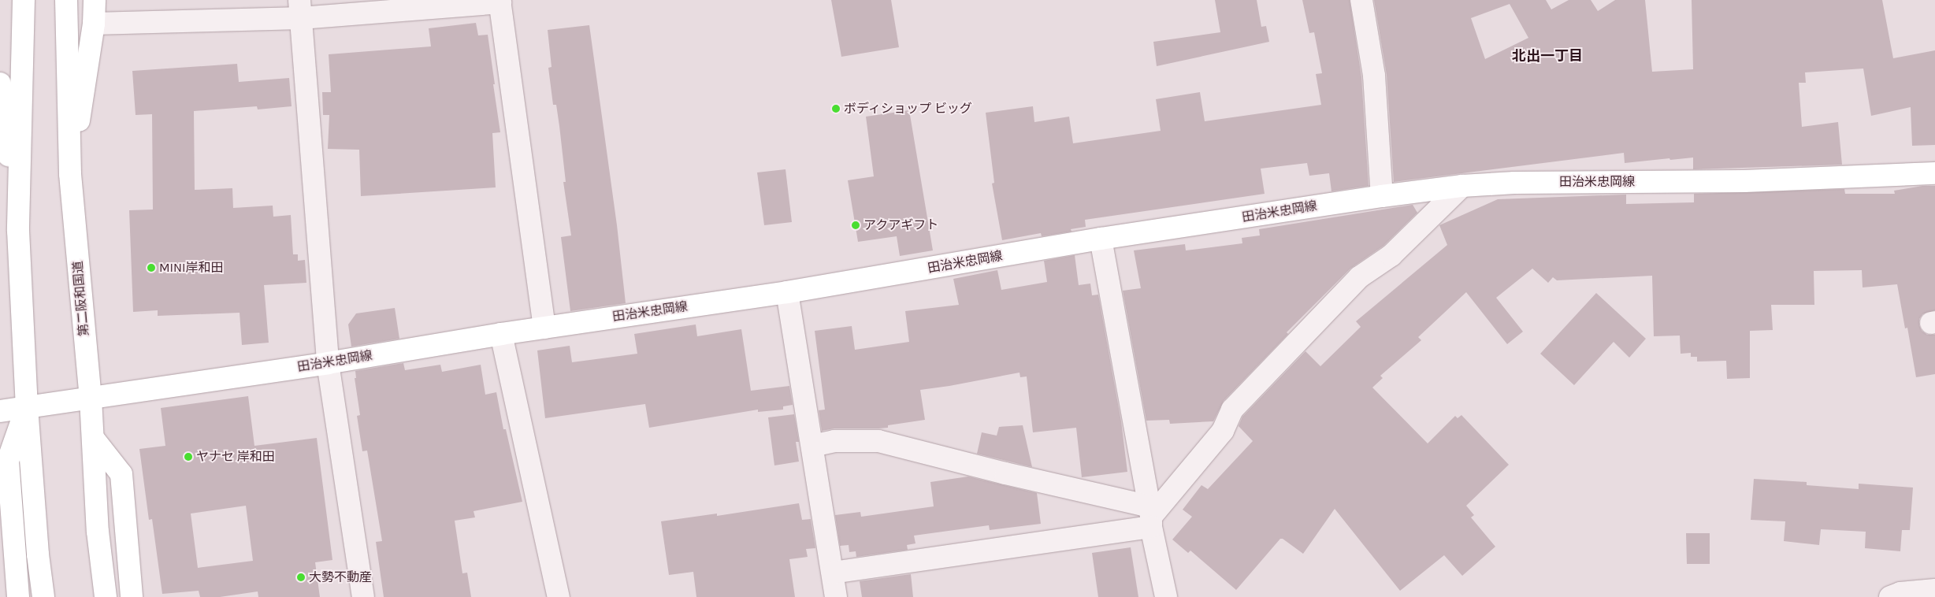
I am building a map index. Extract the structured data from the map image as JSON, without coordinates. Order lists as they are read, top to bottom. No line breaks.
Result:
{"streets":{"main road":["田治米忠岡線","第二阪和国道"]},"crossings":[["田治米忠岡線","第二阪和国道"]],"districts":["北出一丁目"],"places":["ボディショップ ビッグ","アクアギフト","MINI岸和田","ヤナセ 岸和田","大勢不動産"]}
